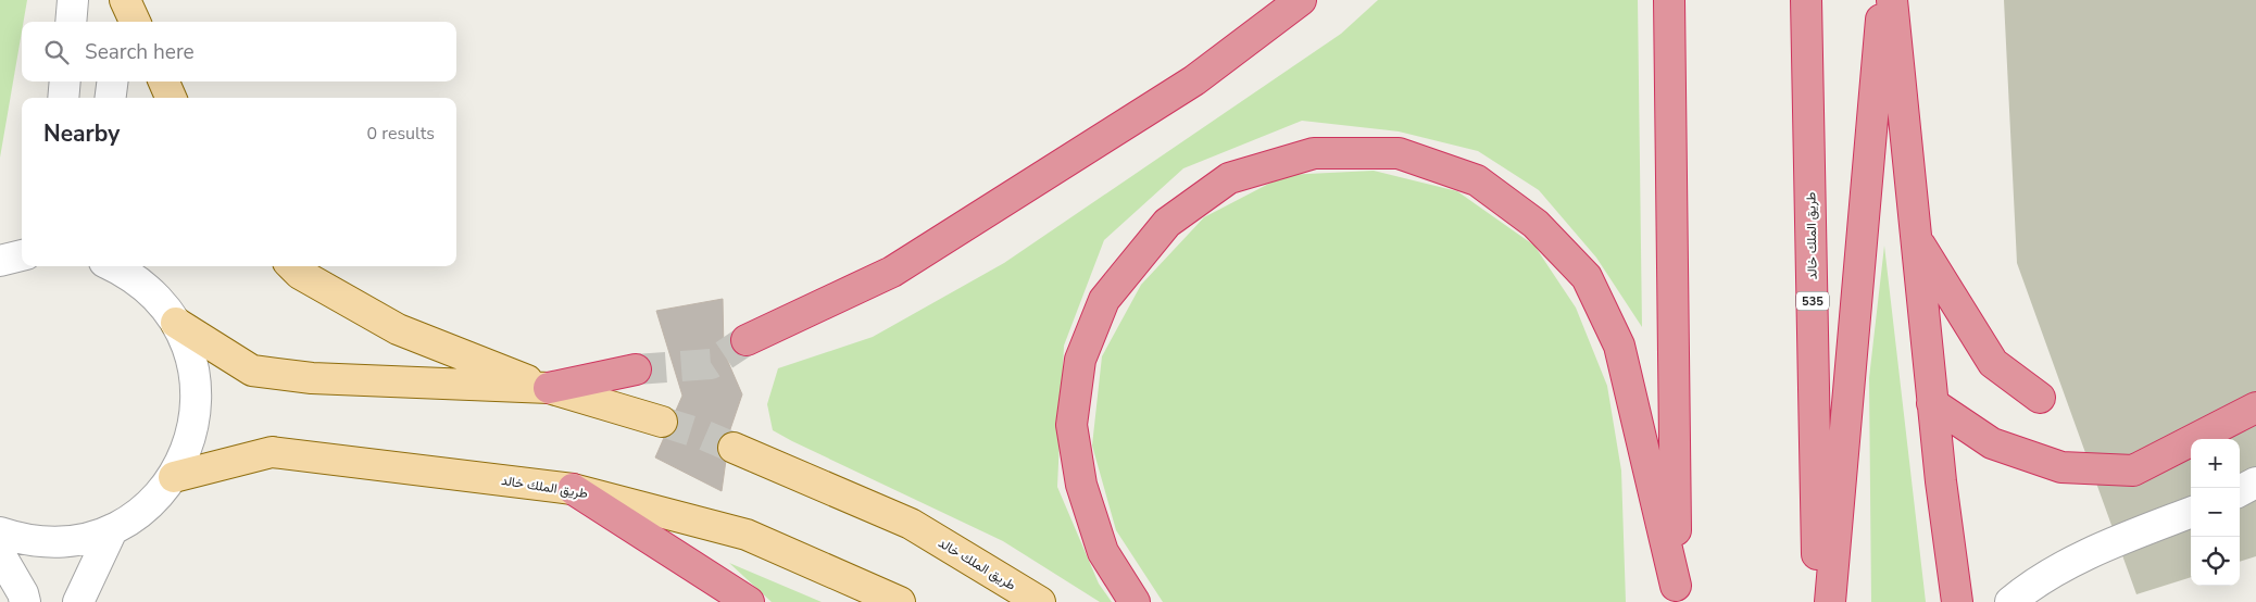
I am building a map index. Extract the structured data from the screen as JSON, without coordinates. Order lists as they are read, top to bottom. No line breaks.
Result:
{"streets":{"highway":["طريق الملك خالد","535"]},"page":{"search":"Search here","heading":["Nearby","0 results"],"map_buttons":["+","−"]}}
